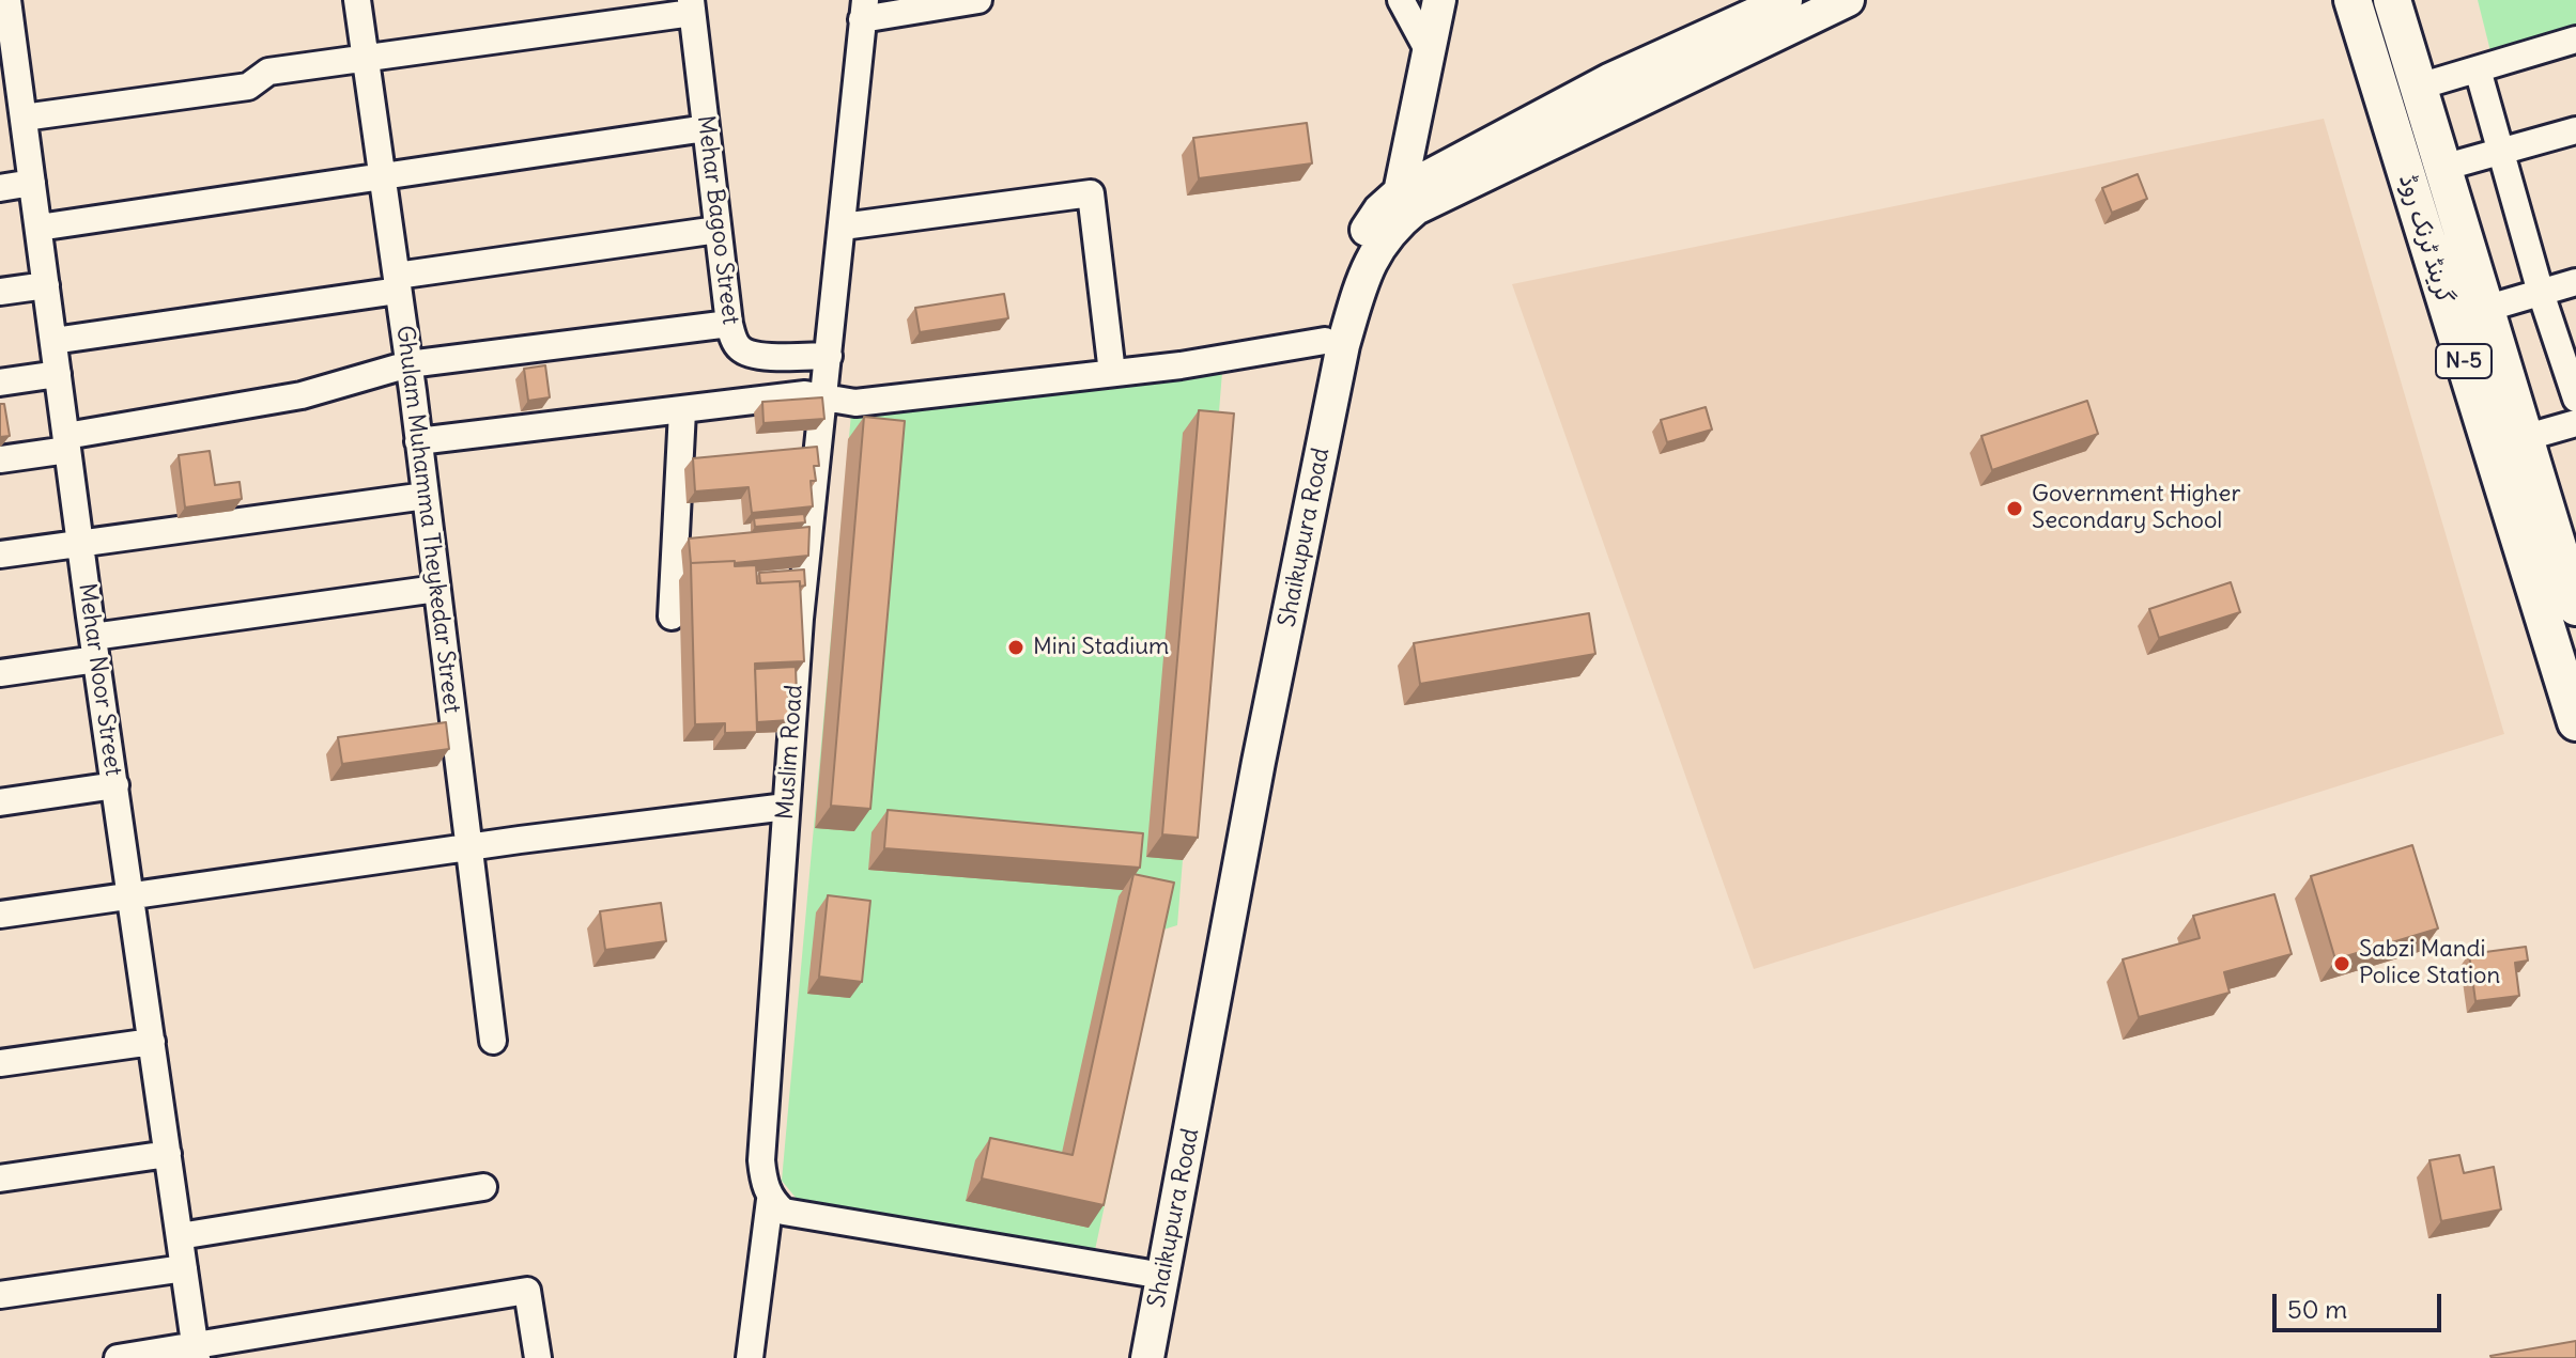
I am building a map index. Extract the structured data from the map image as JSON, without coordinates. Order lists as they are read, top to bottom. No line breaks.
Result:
{"streets":{"highway":["گرینڈ ٹرنک روڈ","N-5"],"main road":["Shaikupura Road"],"street":["Mehar Bagoo Street","Ghulam Muhamma Theykedar Street","Mehar Noor Street","Muslim Road"]},"crossings":[["Mehar Bagoo Street","Muslim Road"]],"places":["Government Higher Secondary School","Mini Stadium","Sabzi Mandi Police Station"],"scale_bar":"50 m"}
